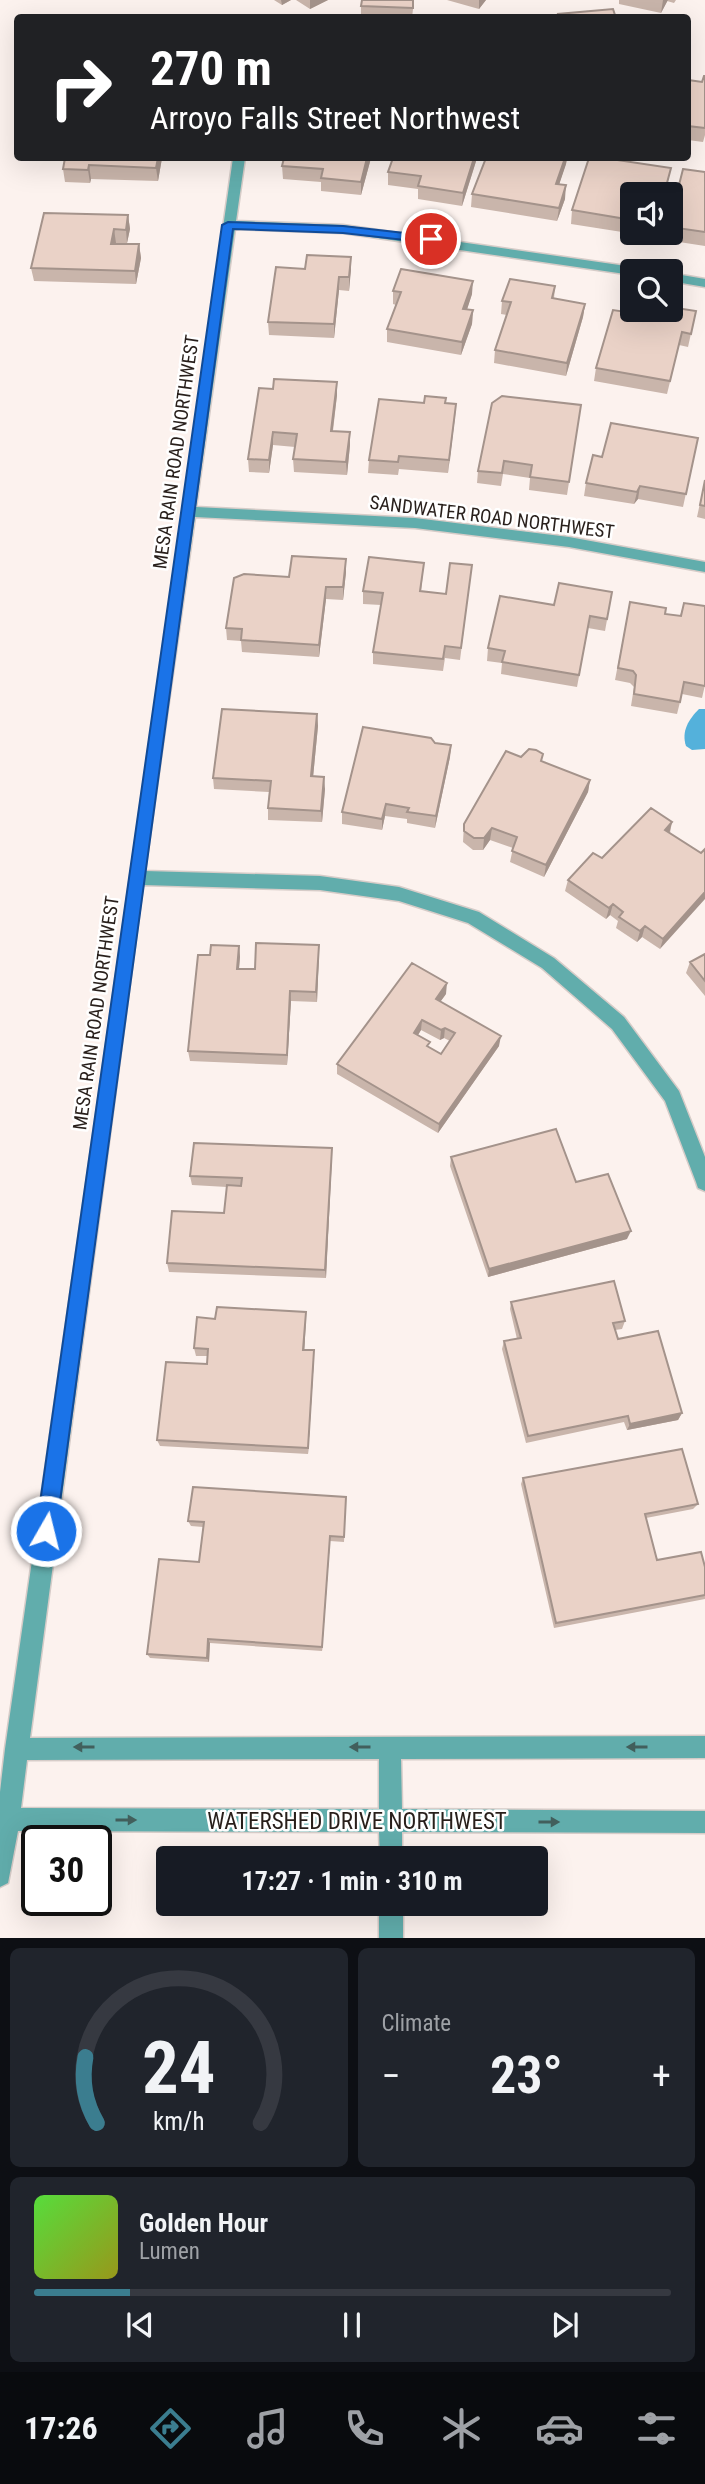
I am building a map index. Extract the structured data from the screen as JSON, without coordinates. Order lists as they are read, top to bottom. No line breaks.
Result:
{"streets":{"street":["MESA RAIN ROAD NORTHWEST","SANDWATER ROAD NORTHWEST","WATERSHED DRIVE NORTHWEST"]},"crossings":[["MESA RAIN ROAD NORTHWEST","SANDWATER ROAD NORTHWEST"],["MESA RAIN ROAD NORTHWEST","WATERSHED DRIVE NORTHWEST"]],"page":{"turn":["270 m","Arroyo Falls Street Northwest"],"limit":"30","trip":"17:27 · 1 min · 310 m","tile":"Climate","heat":["−","23°","+"],"song":["Golden Hour","Lumen"],"tabs":"17:26","gauge":["24","km/h"]}}
